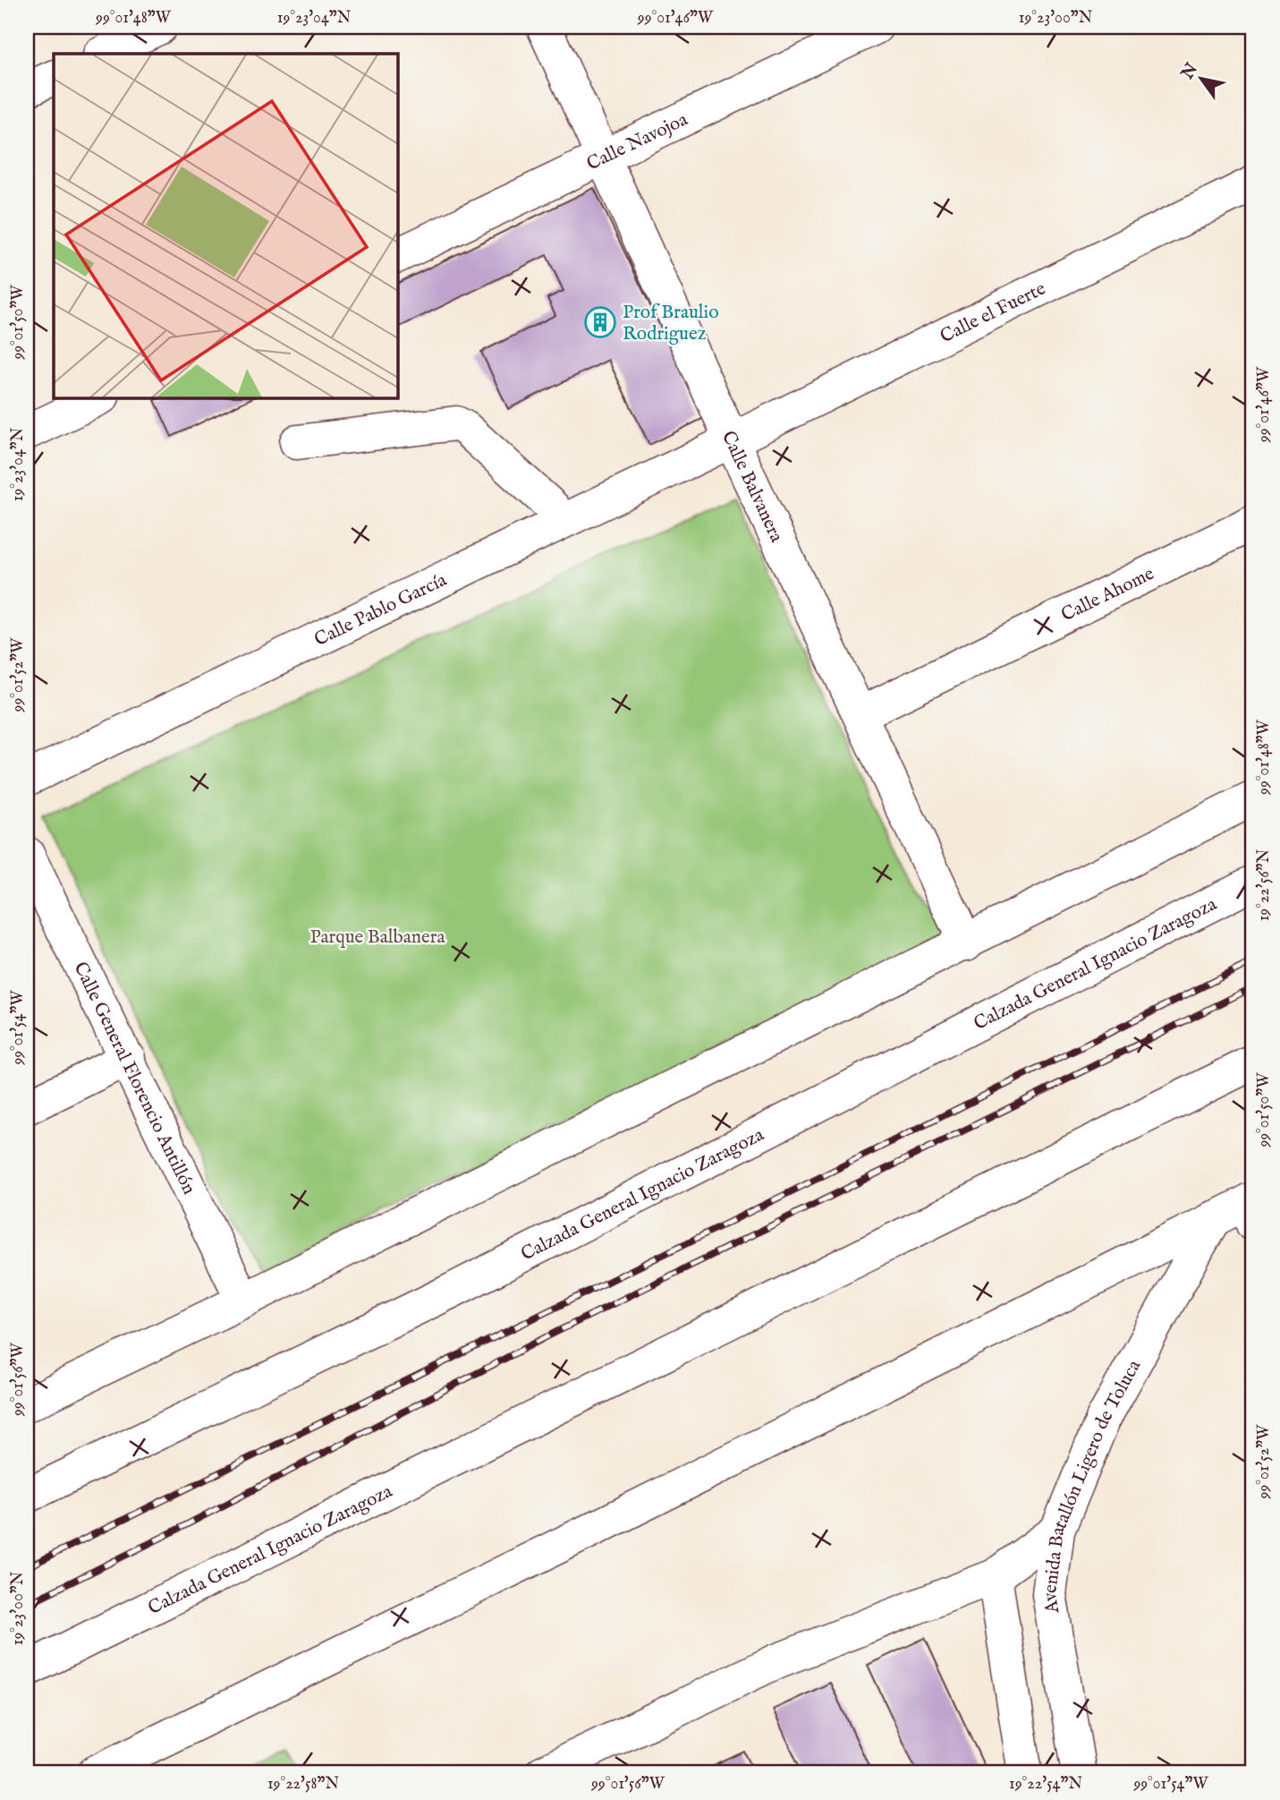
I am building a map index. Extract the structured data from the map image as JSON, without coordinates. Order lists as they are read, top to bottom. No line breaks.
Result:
{"streets":{"main road":["Calle Navojoa","Calle el Fuerte","Calle Balvanera","Calle Ahome","Calle Pablo García","Calzada General Ignacio Zaragoza","Calle General Florencio Antillón","Avenida Batallón Ligero de Toluca"]},"crossings":[["Calle Navojoa","Calle Balvanera"],["Calle el Fuerte","Calle Balvanera"],["Calle el Fuerte","Calle Pablo García"],["Calle Balvanera","Calle Ahome"],["Calle Balvanera","Calle Pablo García"]],"parks":["Parque Balbanera"],"places":{"building":["Prof Braulio Rodriguez"]},"north":"top left","coordinates":["99°01'48\"W","19°23'04\"N","99°01'46\"W","19°23'00\"N","99°01'50\"W","99°01'52\"W","19°22'56\"N","99°01'54\"W","99°01'56\"W","19°22'58\"N","19°22'54\"N"]}
